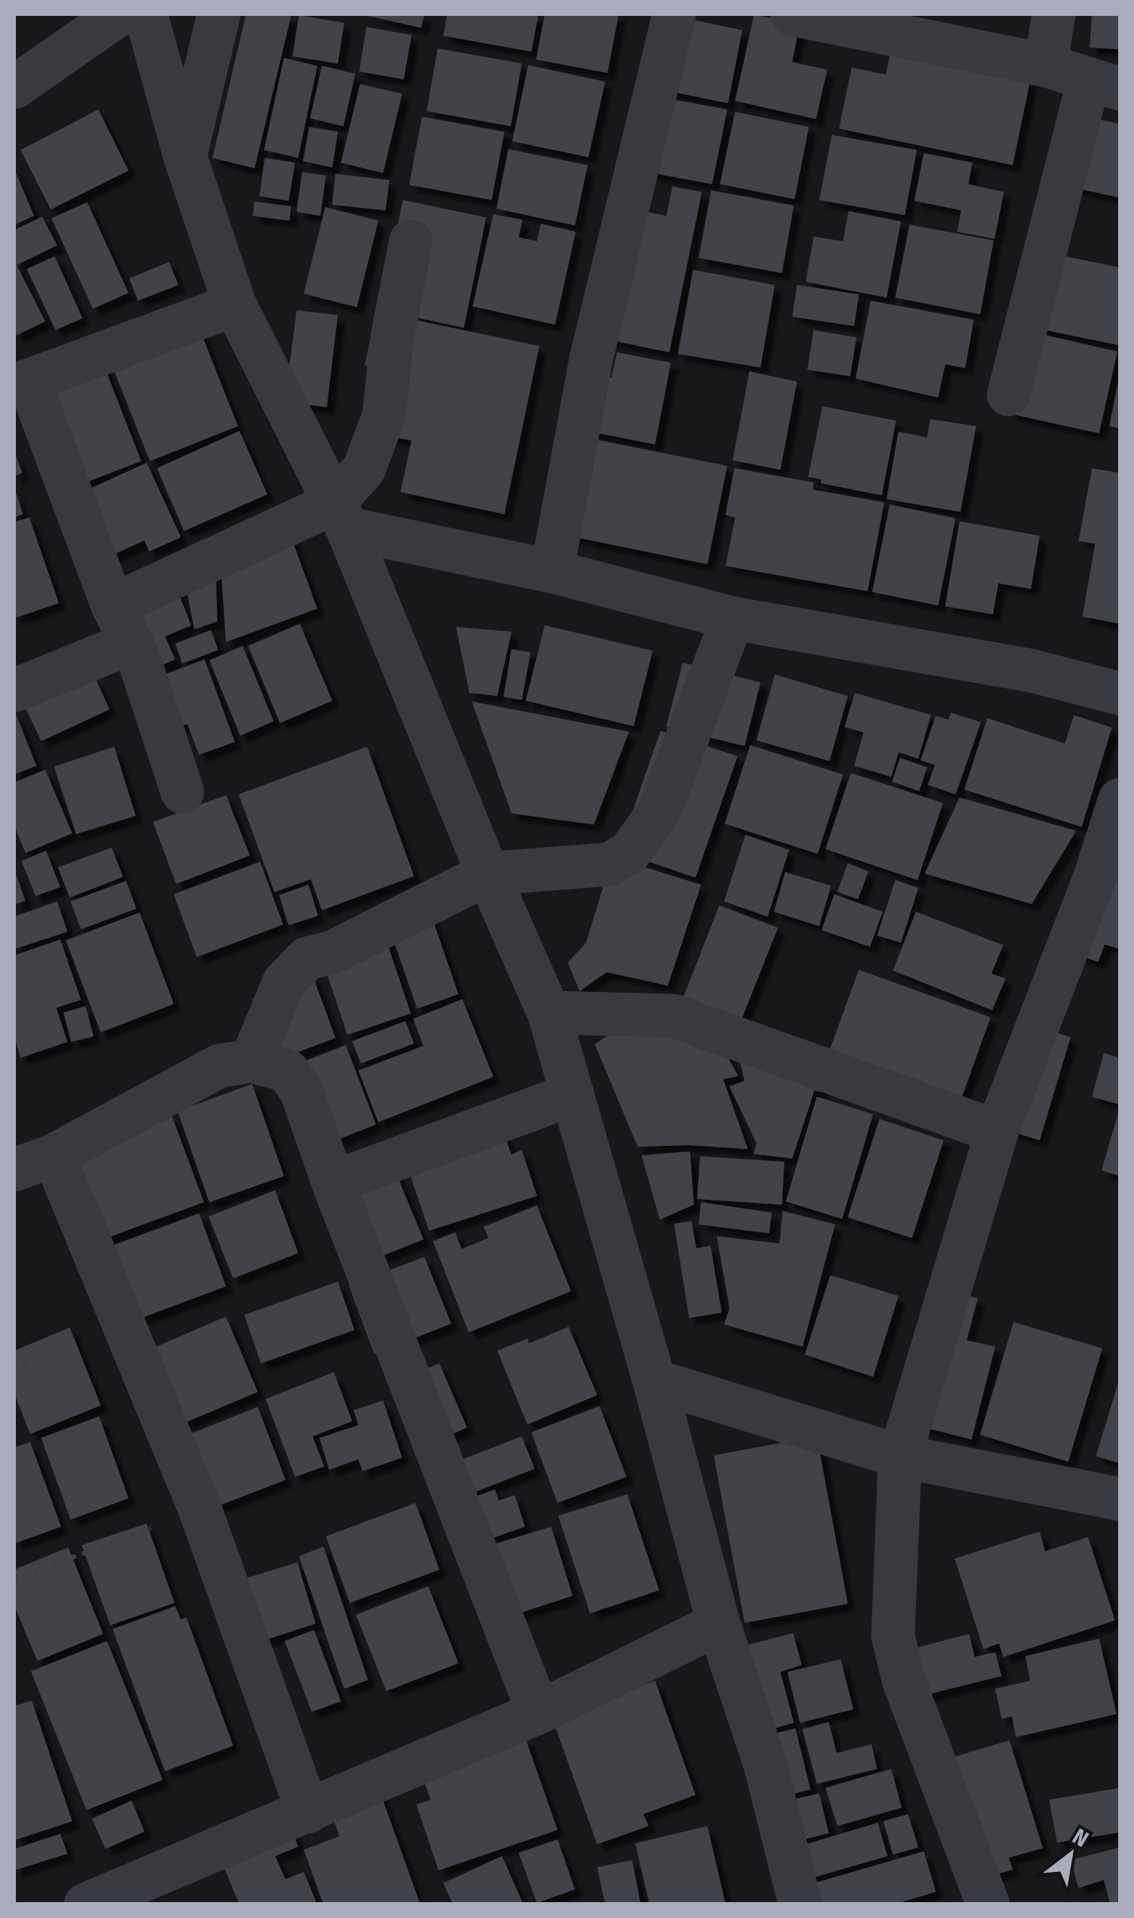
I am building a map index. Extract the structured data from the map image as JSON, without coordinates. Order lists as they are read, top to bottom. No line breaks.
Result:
{"north":"top right"}
